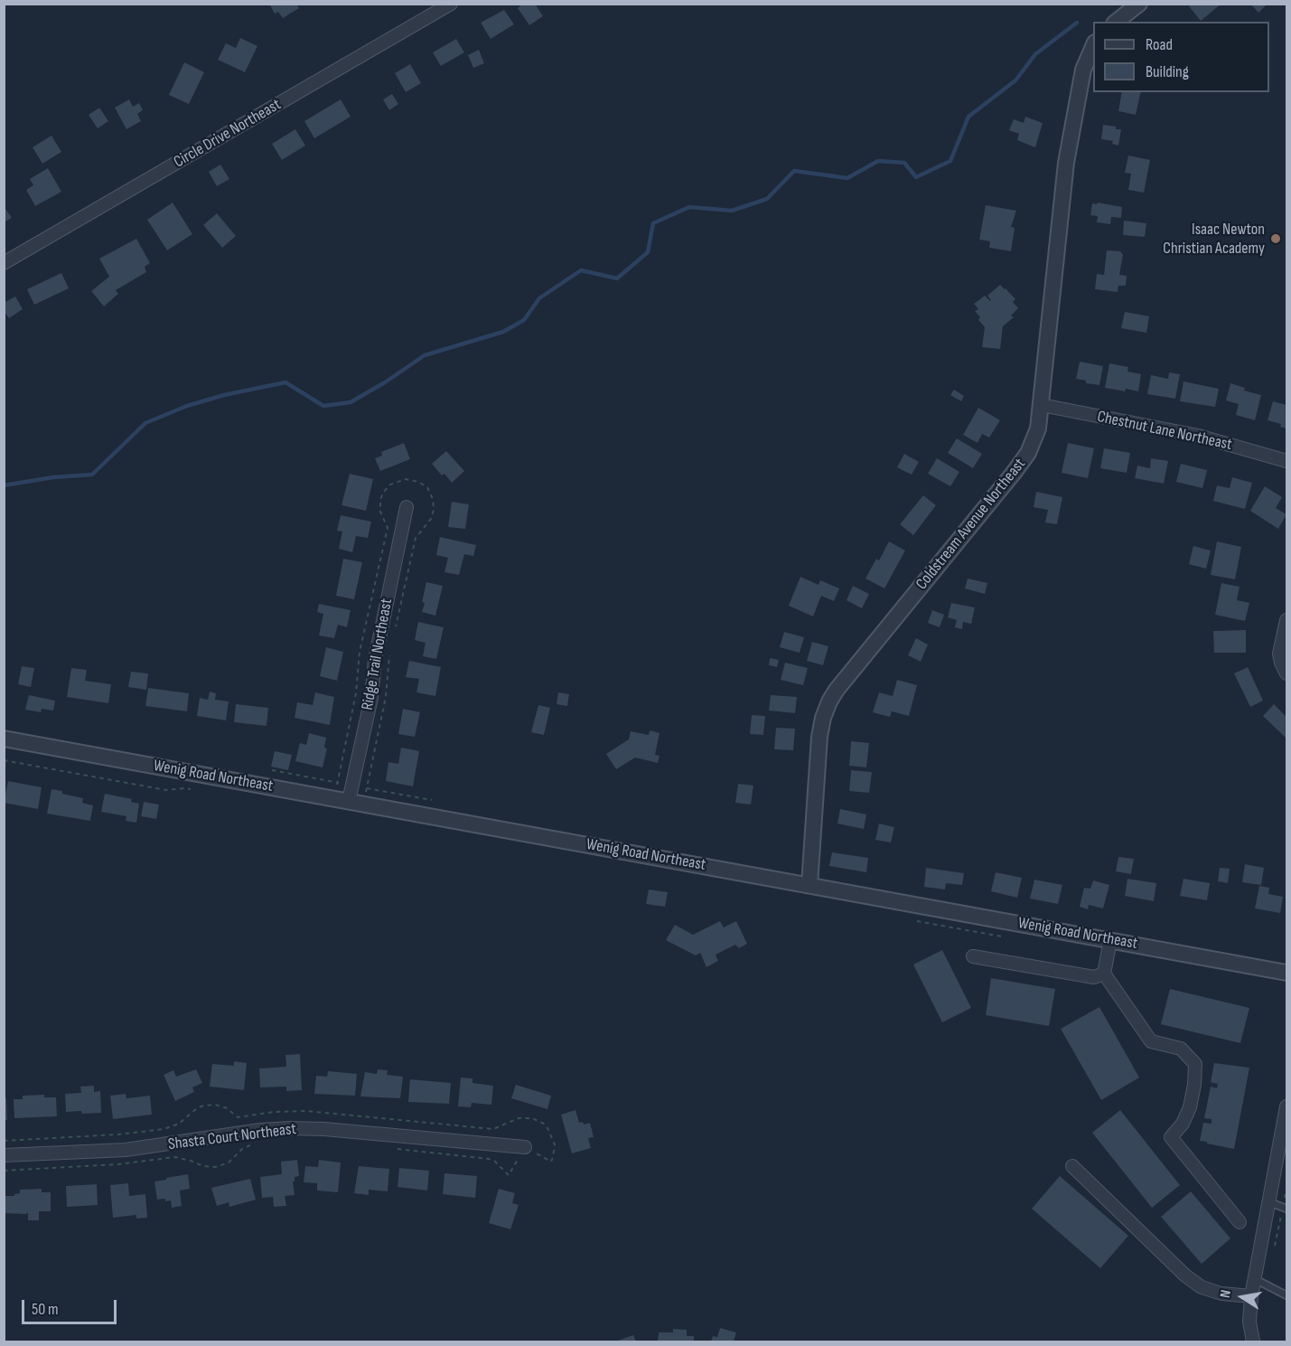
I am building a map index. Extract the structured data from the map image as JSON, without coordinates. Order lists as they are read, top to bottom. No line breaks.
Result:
{"streets":{"street":["Circle Drive Northeast","Chestnut Lane Northeast","Coldstream Avenue Northeast","Ridge Trail Northeast","Wenig Road Northeast","Shasta Court Northeast"]},"crossings":[["Chestnut Lane Northeast","Coldstream Avenue Northeast"],["Coldstream Avenue Northeast","Wenig Road Northeast"],["Ridge Trail Northeast","Wenig Road Northeast"]],"places":["Isaac Newton Christian Academy"],"legend":["Road","Building"],"scale_bar":"50 m","north":"left"}
